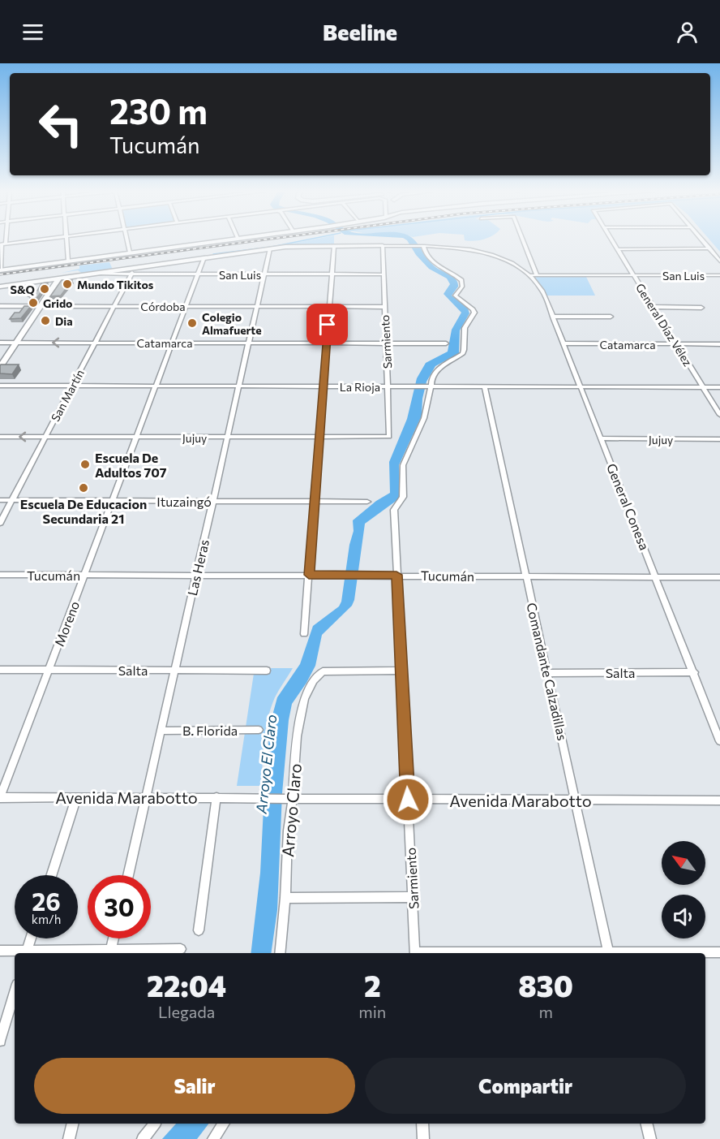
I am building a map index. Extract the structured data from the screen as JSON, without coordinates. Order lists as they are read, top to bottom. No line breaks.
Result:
{"streets":{"street":["San Luis","Córdoba","General Díaz Vélez","Sarmiento","Catamarca","La Rioja","San Martín","Jujuy","Ituzaingó","General Conesa","Las Heras","Tucumán","Moreno","Salta","Comandante Calzadillas","B. Florida","Avenida Marabotto","Arroyo Claro"]},"crossings":[["San Luis","General Díaz Vélez"],["San Luis","Sarmiento"],["San Luis","San Martín"],["San Luis","General Conesa"],["San Luis","Las Heras"],["San Luis","Moreno"],["Córdoba","Sarmiento"],["Córdoba","San Martín"],["Córdoba","Las Heras"],["Córdoba","Moreno"],["General Díaz Vélez","Catamarca"],["General Díaz Vélez","La Rioja"],["Sarmiento","Catamarca"],["Sarmiento","La Rioja"],["Sarmiento","Jujuy"],["Sarmiento","Tucumán"],["Sarmiento","Avenida Marabotto"],["Sarmiento","Arroyo Claro"],["Catamarca","San Martín"],["Catamarca","General Conesa"],["Catamarca","Las Heras"],["Catamarca","Moreno"],["La Rioja","San Martín"],["La Rioja","General Conesa"],["La Rioja","Las Heras"],["La Rioja","Moreno"],["La Rioja","Comandante Calzadillas"],["San Martín","Jujuy"],["San Martín","Ituzaingó"],["Jujuy","General Conesa"],["Jujuy","Las Heras"],["Jujuy","Moreno"],["Ituzaingó","Las Heras"],["Ituzaingó","Moreno"],["General Conesa","Tucumán"],["General Conesa","Salta"],["Las Heras","Tucumán"],["Las Heras","Salta"],["Las Heras","B. Florida"],["Las Heras","Avenida Marabotto"],["Tucumán","Moreno"],["Tucumán","Comandante Calzadillas"],["Moreno","Salta"],["Moreno","Avenida Marabotto"],["Salta","Comandante Calzadillas"],["Comandante Calzadillas","Avenida Marabotto"],["Avenida Marabotto","Arroyo Claro"]],"water":["Arroyo El Claro"],"places":["Mundo Tikitos","S&Q","Grido","Dia","Colegio Almafuerte","Escuela De Adultos 707","Escuela De Educacion Secundaria 21"],"north":"top left","page":{"header":"Beeline","turn":["230 m","Tucumán"],"speed":"26 km/h","limit":"30","eta":["22:04","Llegada","2","min","830","m"],"buttons":["Salir","Compartir"]}}
